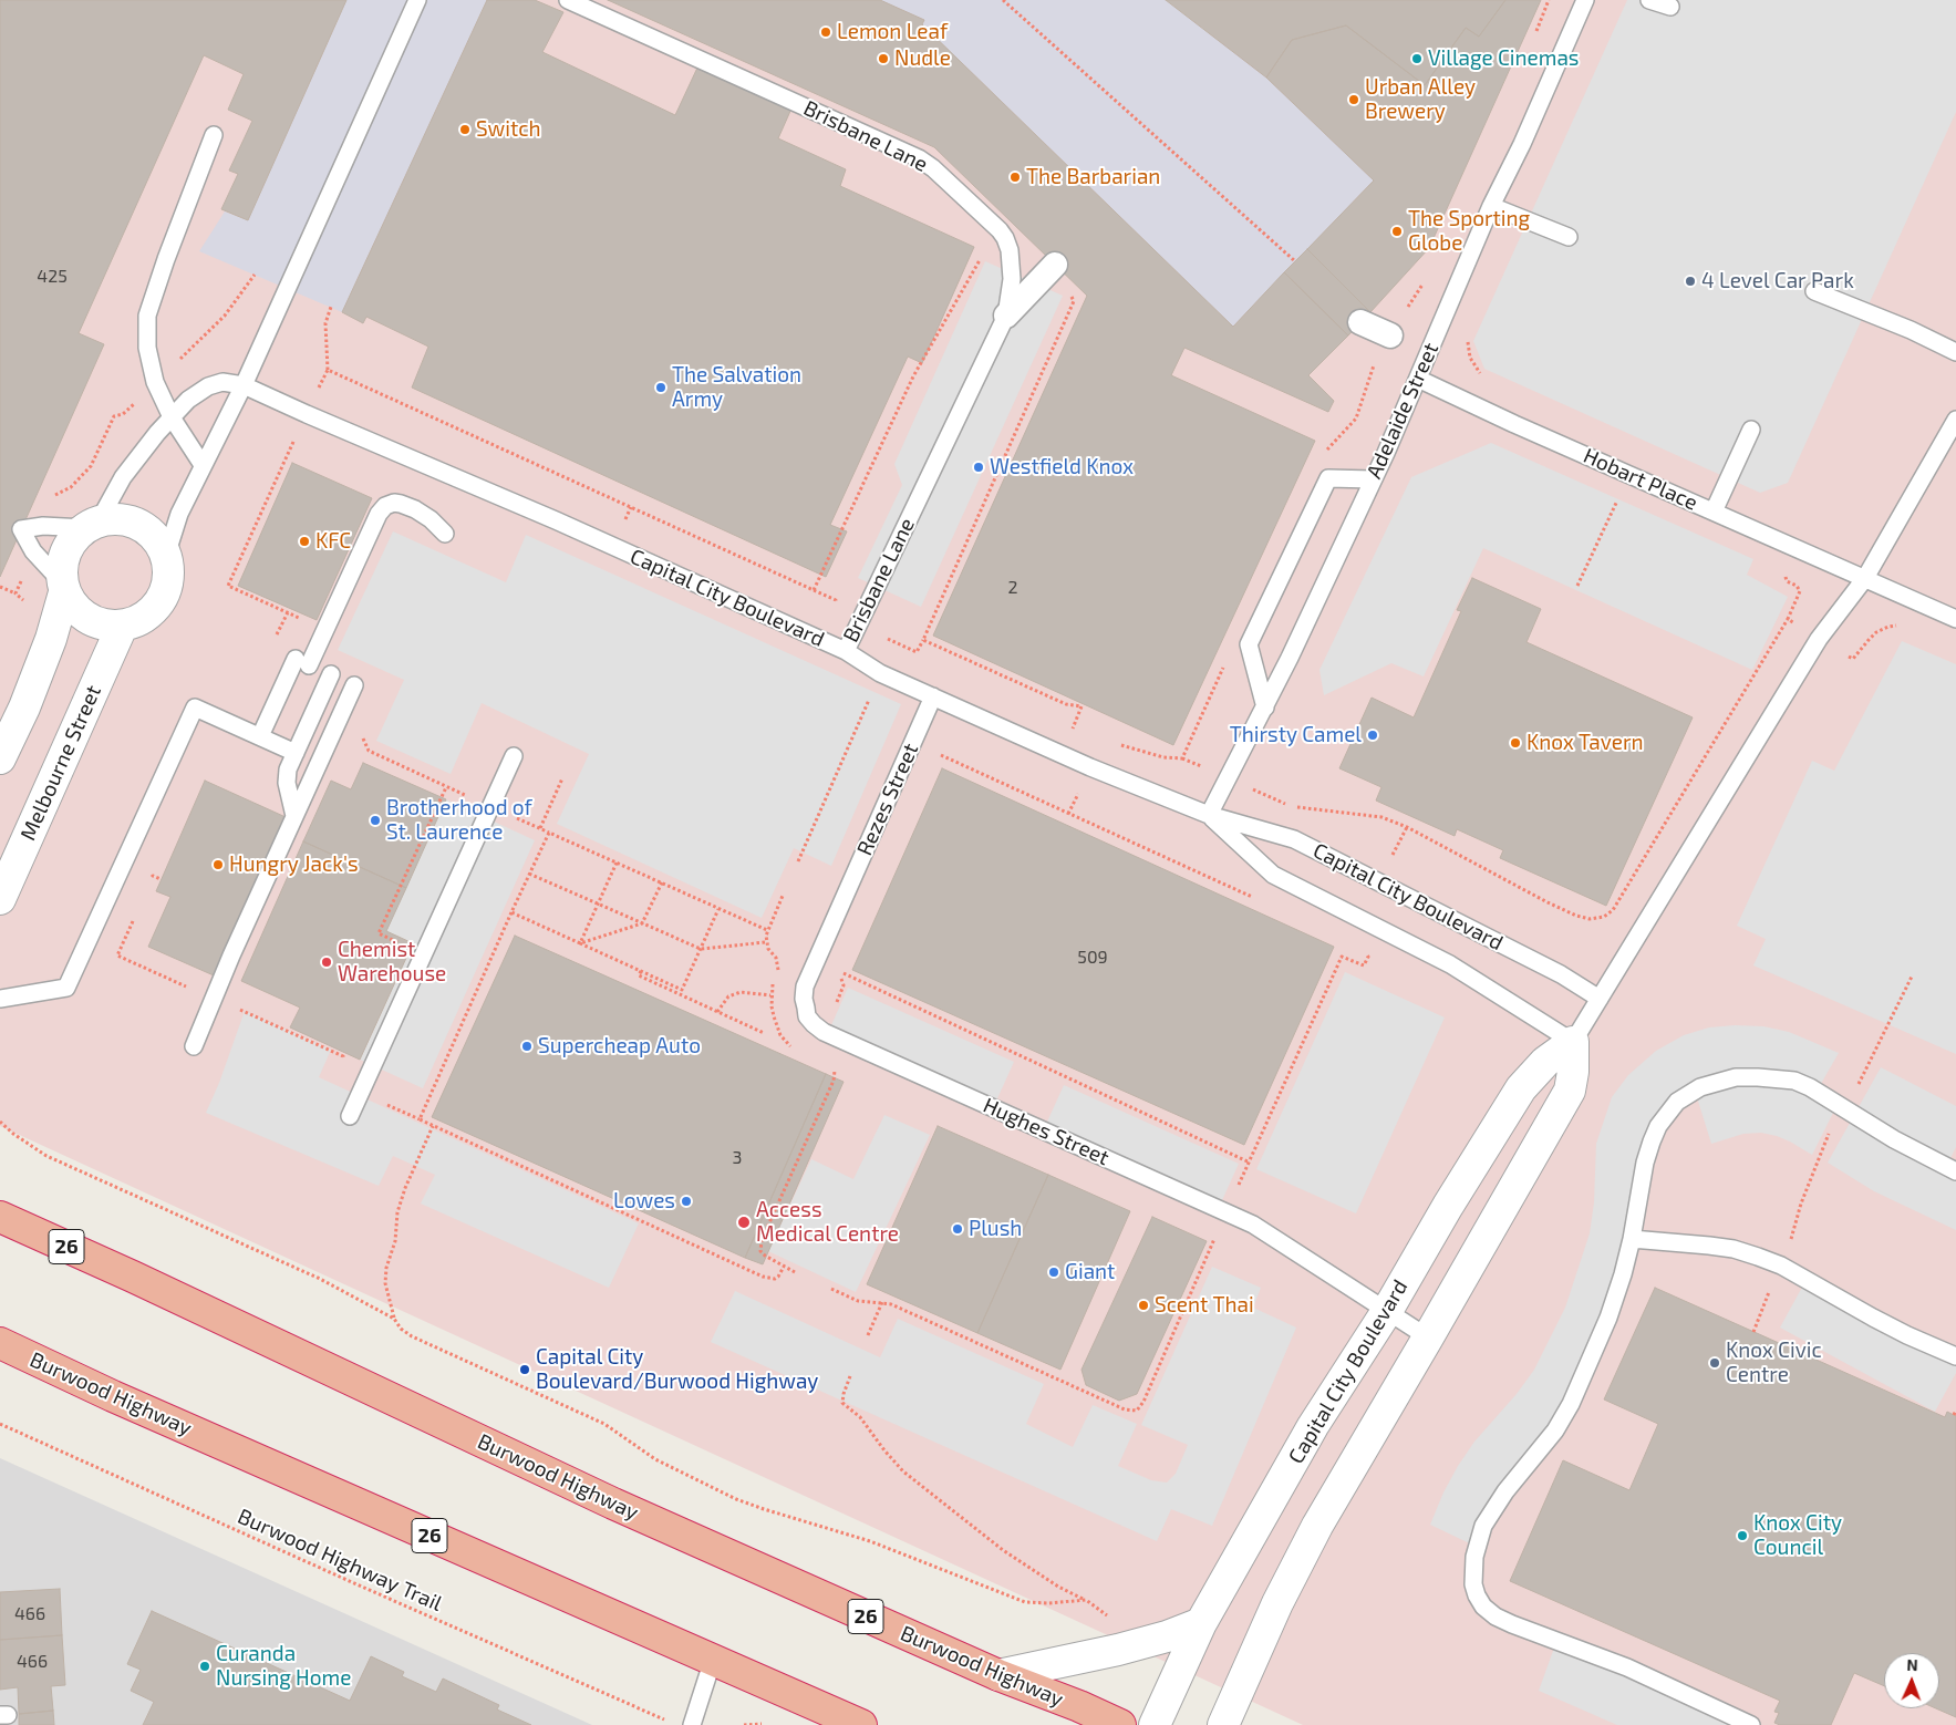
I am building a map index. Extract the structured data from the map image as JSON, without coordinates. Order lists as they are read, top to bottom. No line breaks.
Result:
{"streets":{"highway":["26","Burwood Highway"],"street":["Capital City Boulevard","Melbourne Street"],"lane":["Brisbane Lane","Adelaide Street","Hobart Place","Rezes Street","Hughes Street"],"path":["Burwood Highway Trail"]},"crossings":[["Brisbane Lane","Capital City Boulevard"],["Adelaide Street","Hobart Place"],["Adelaide Street","Capital City Boulevard"],["Capital City Boulevard","Rezes Street"],["Capital City Boulevard","Hughes Street"],["Rezes Street","Hughes Street"]],"places":["Lemon Leaf","Nudle","Village Cinemas","Urban Alley Brewery","Switch","The Barbarian","The Sporting Globe","4 Level Car Park","The Salvation Army","Westfield Knox","KFC","Thirsty Camel","Knox Tavern","Brotherhood of St. Laurence","Hungry Jack's","Chemist Warehouse","Supercheap Auto","Lowes","Access Medical Centre","Plush","Giant","Scent Thai","Knox Civic Centre","Capital City Boulevard/Burwood Highway","Knox City Council","Curanda Nursing Home"],"house_numbers":["425","2","509","3","466","466"],"north":"top"}
